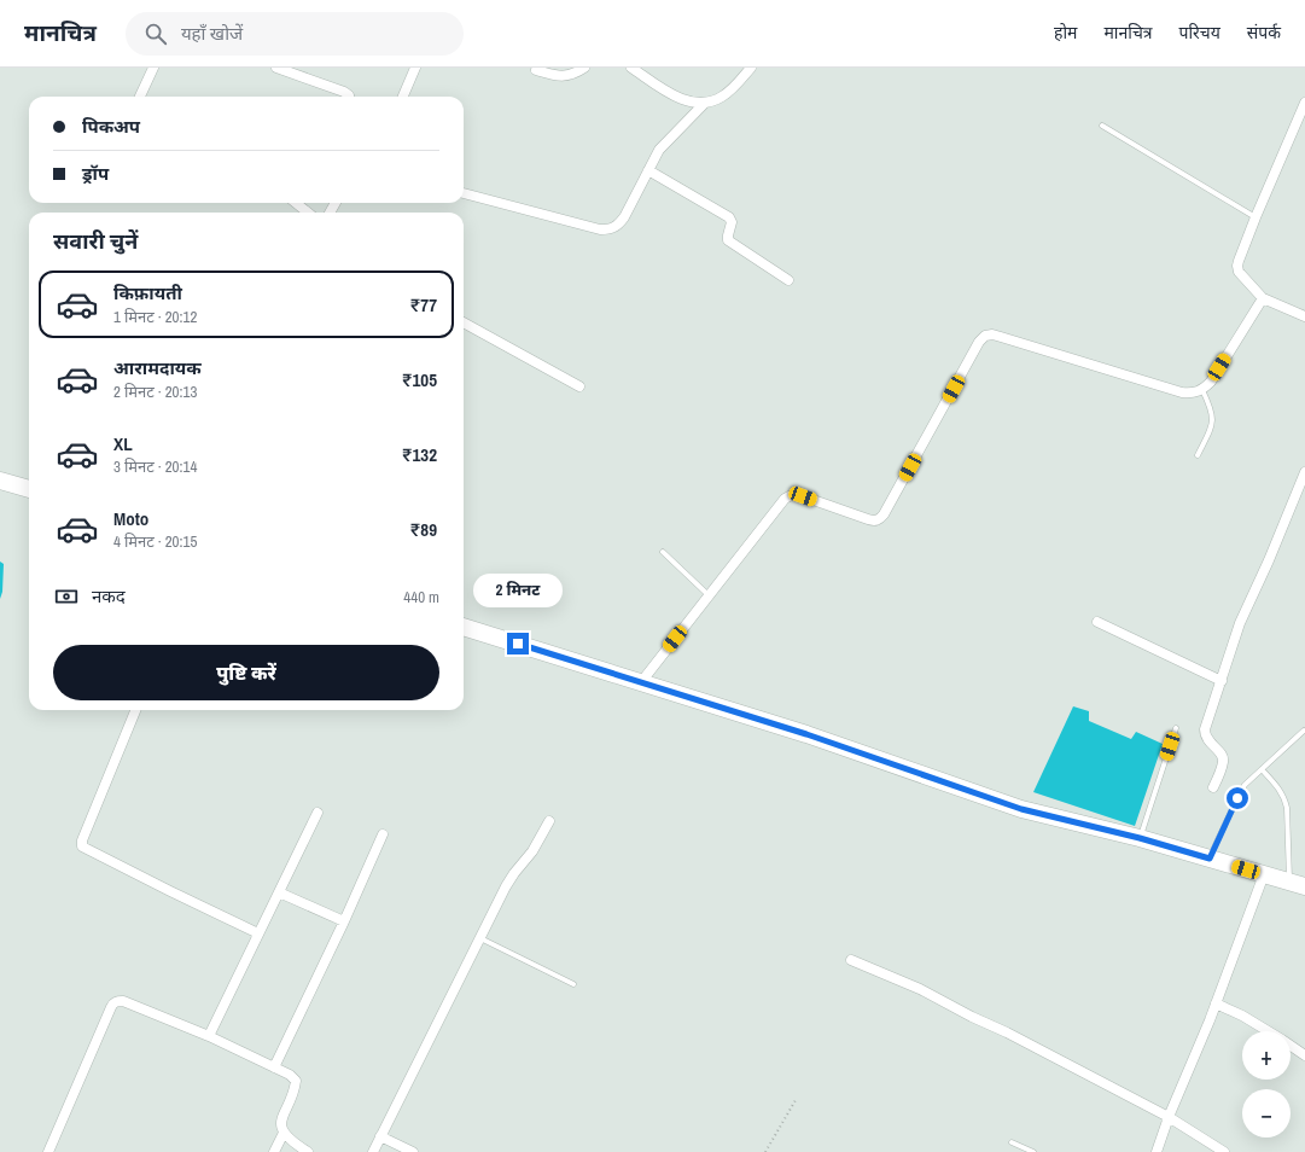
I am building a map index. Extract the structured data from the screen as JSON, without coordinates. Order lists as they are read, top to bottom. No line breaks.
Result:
{"page":{"header":"मानचित्र","search":"यहाँ खोजें","nav":["होम","मानचित्र","परिचय","संपर्क"],"banner":["पिकअप","ड्रॉप"],"heading":"सवारी चुनें","list":[{"name":"किफ़ायती","note":"1 मिनट · 20:12","value":"₹77"},{"name":"आरामदायक","note":"2 मिनट · 20:13","value":"₹105"},{"name":"XL","note":"3 मिनट · 20:14","value":"₹132"},{"name":"Moto","note":"4 मिनट · 20:15","value":"₹89"}],"pay":["नकद","440 m"],"bubble":"2 मिनट","buttons":"पुष्टि करें","map_buttons":["+","−"]}}
